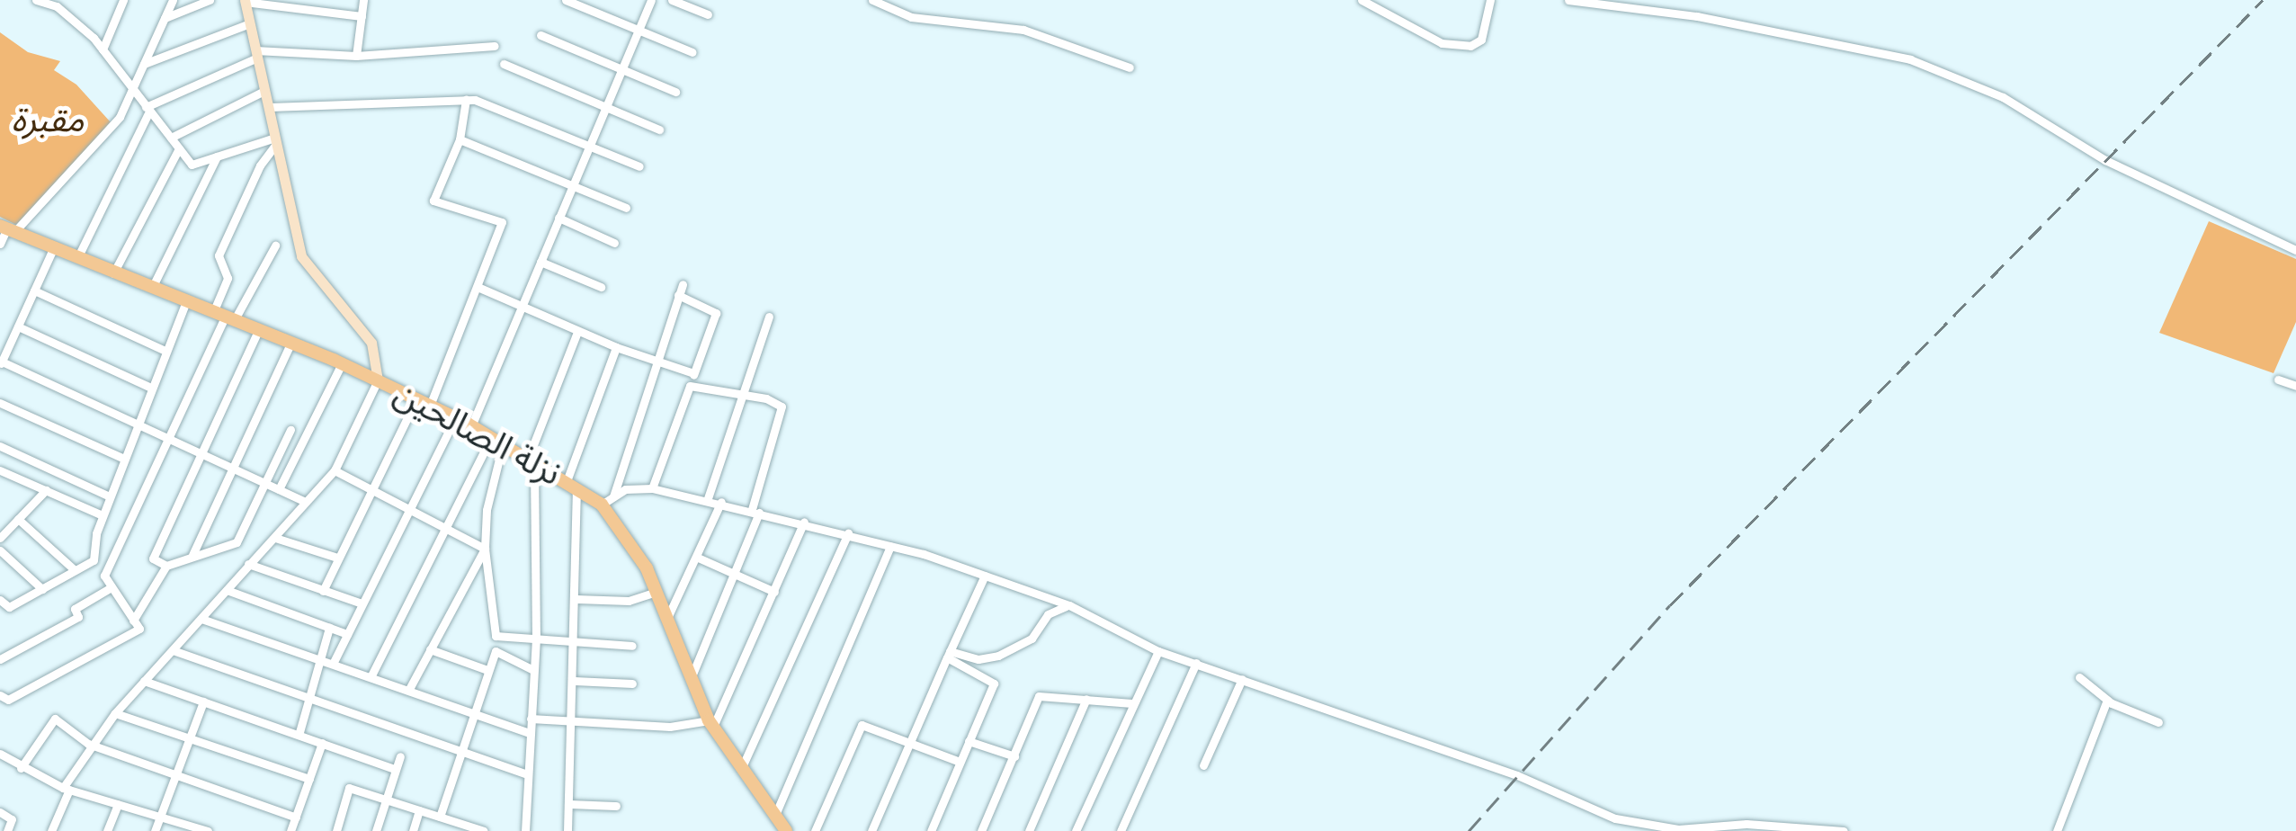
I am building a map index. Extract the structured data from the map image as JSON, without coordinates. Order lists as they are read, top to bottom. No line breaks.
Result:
{"streets":{"main road":["نزلة الصالحين"]},"parks":["مقبرة"]}
